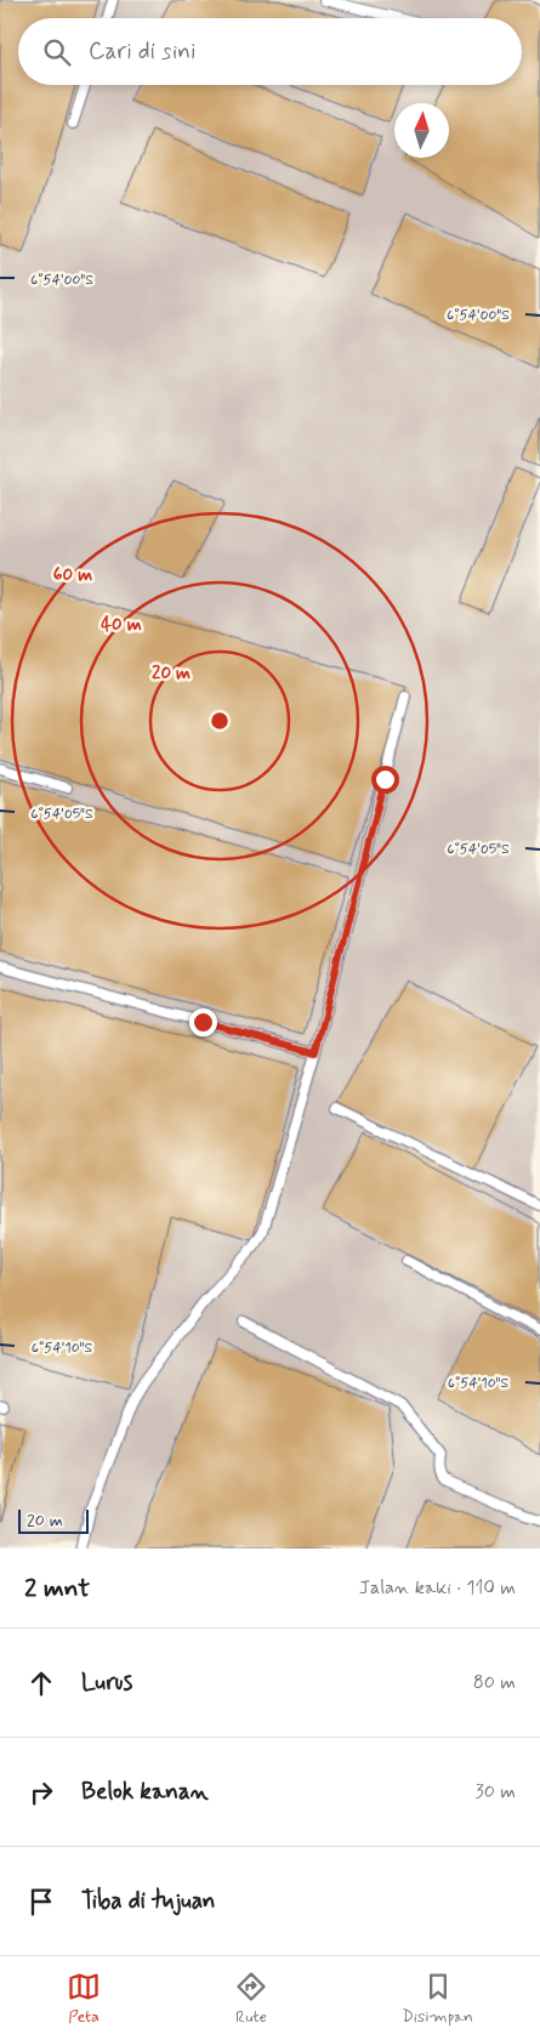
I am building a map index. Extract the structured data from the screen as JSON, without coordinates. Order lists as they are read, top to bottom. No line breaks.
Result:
{"scale_bar":"20 m","north":"top","page":{"search":"Cari di sini","scale":"20 m","heading":["2 mnt","Jalan kaki · 110 m"],"list":[["Lurus","80 m"],["Belok kanan","30 m"],"Tiba di tujuan"],"nav":["Peta","Rute","Disimpan"]},"coordinates":["6°54'00\"S","6°54'05\"S","6°54'10\"S"],"rings":["60 m","40 m","20 m"]}
